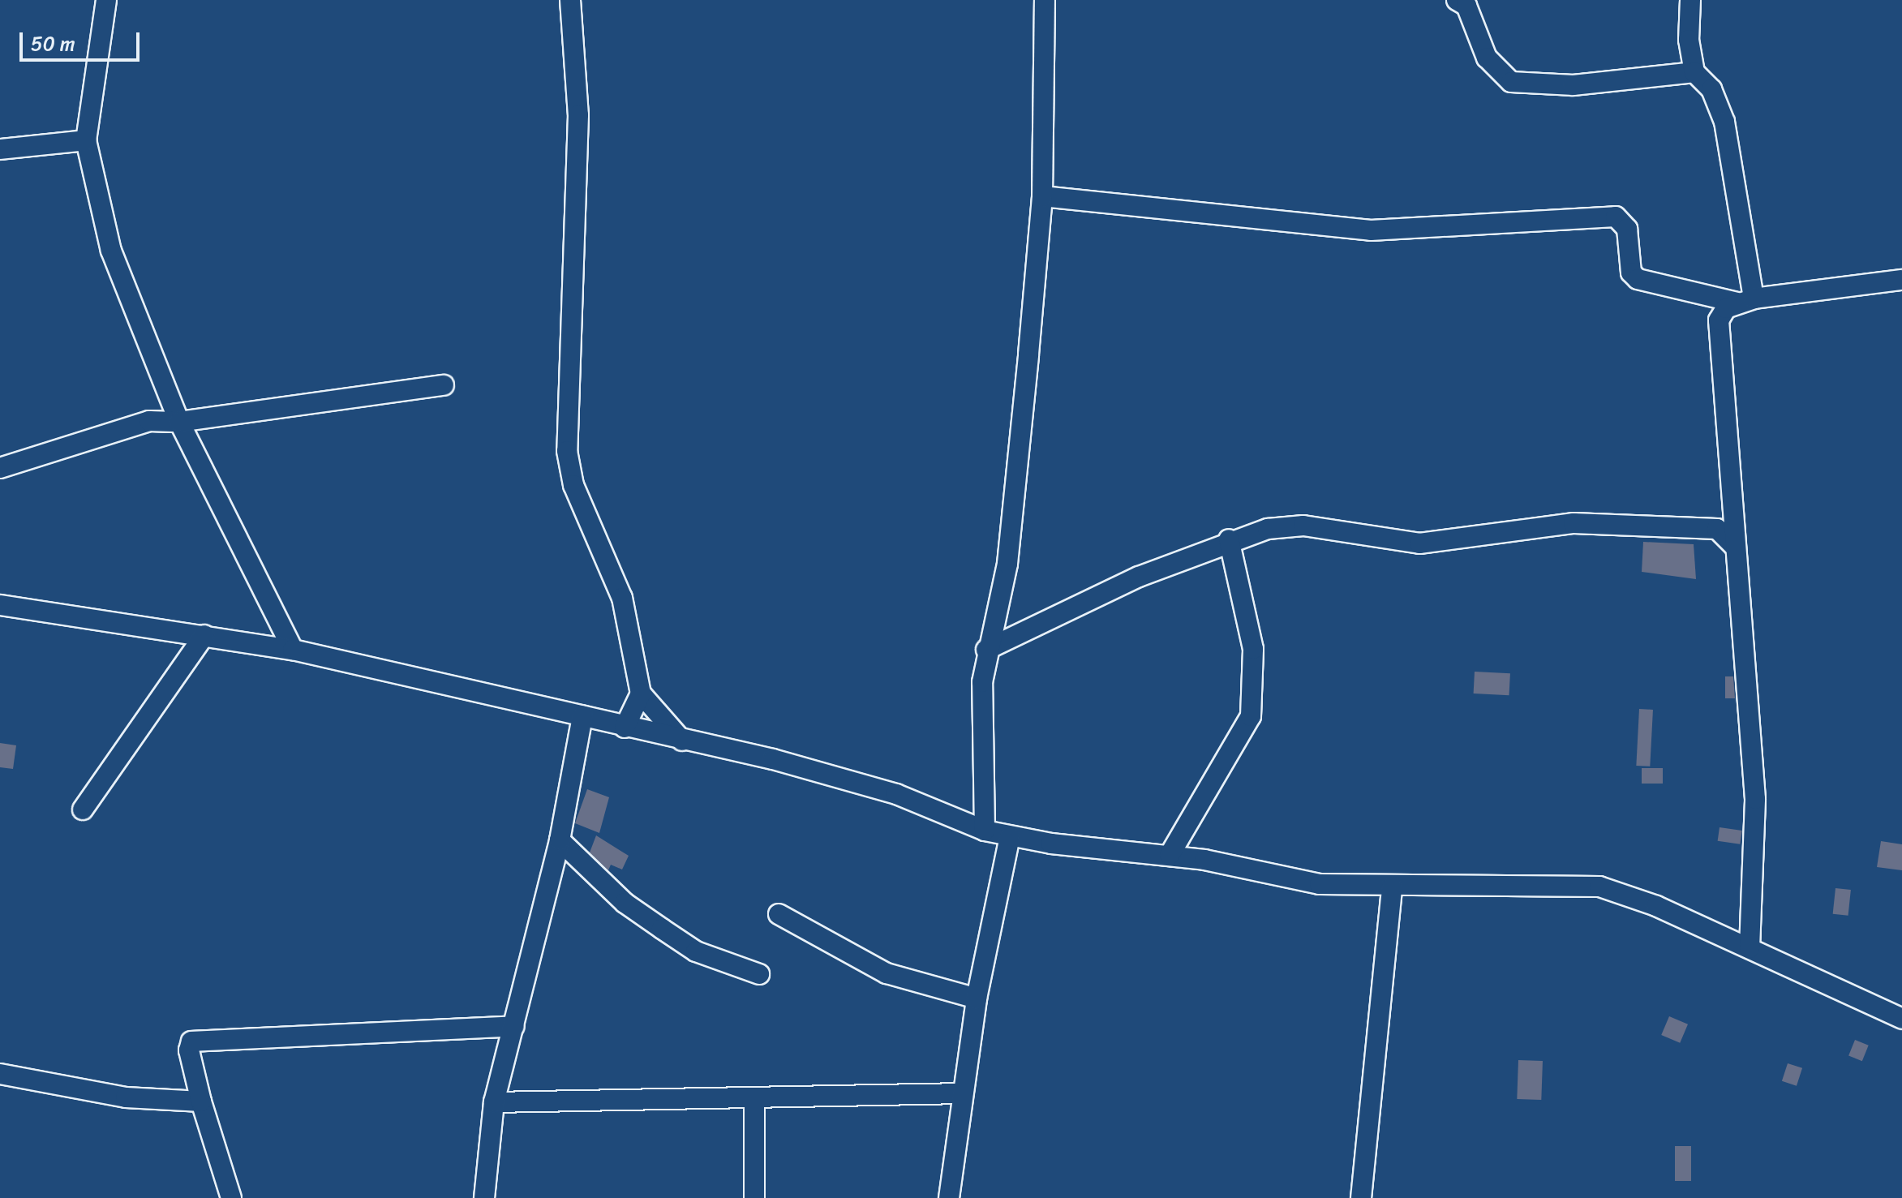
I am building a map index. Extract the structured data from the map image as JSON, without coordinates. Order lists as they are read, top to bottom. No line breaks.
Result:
{"scale_bar":"50 m"}
